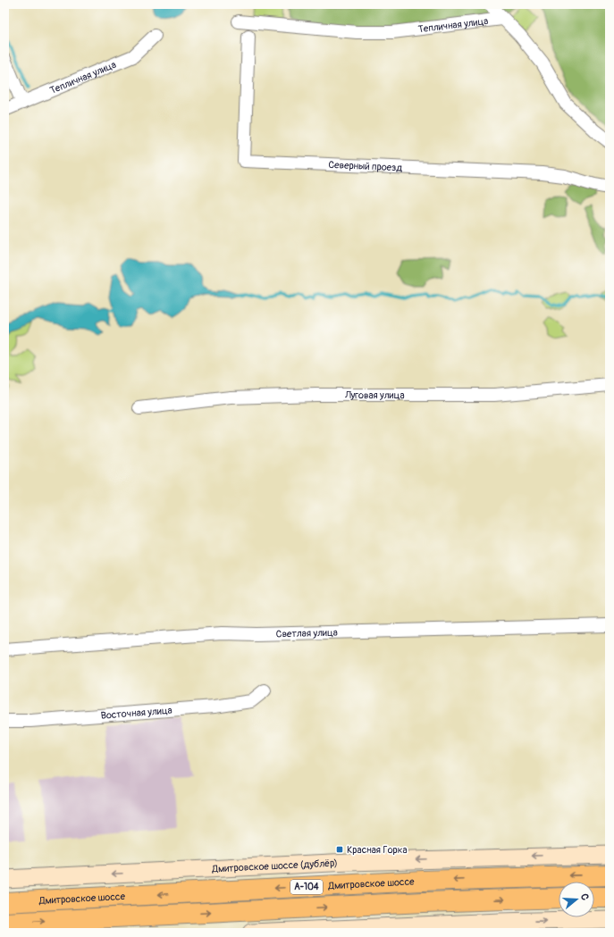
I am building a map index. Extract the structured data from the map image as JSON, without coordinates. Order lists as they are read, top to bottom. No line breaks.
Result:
{"streets":{"highway":["Дмитровское шоссе","А-104"],"main road":["Дмитровское шоссе (дублёр)"],"street":["Тепличная улица","Северный проезд","Луговая улица","Светлая улица","Восточная улица"]},"places":{"transit":["Красная Горка"]},"north":"right"}
